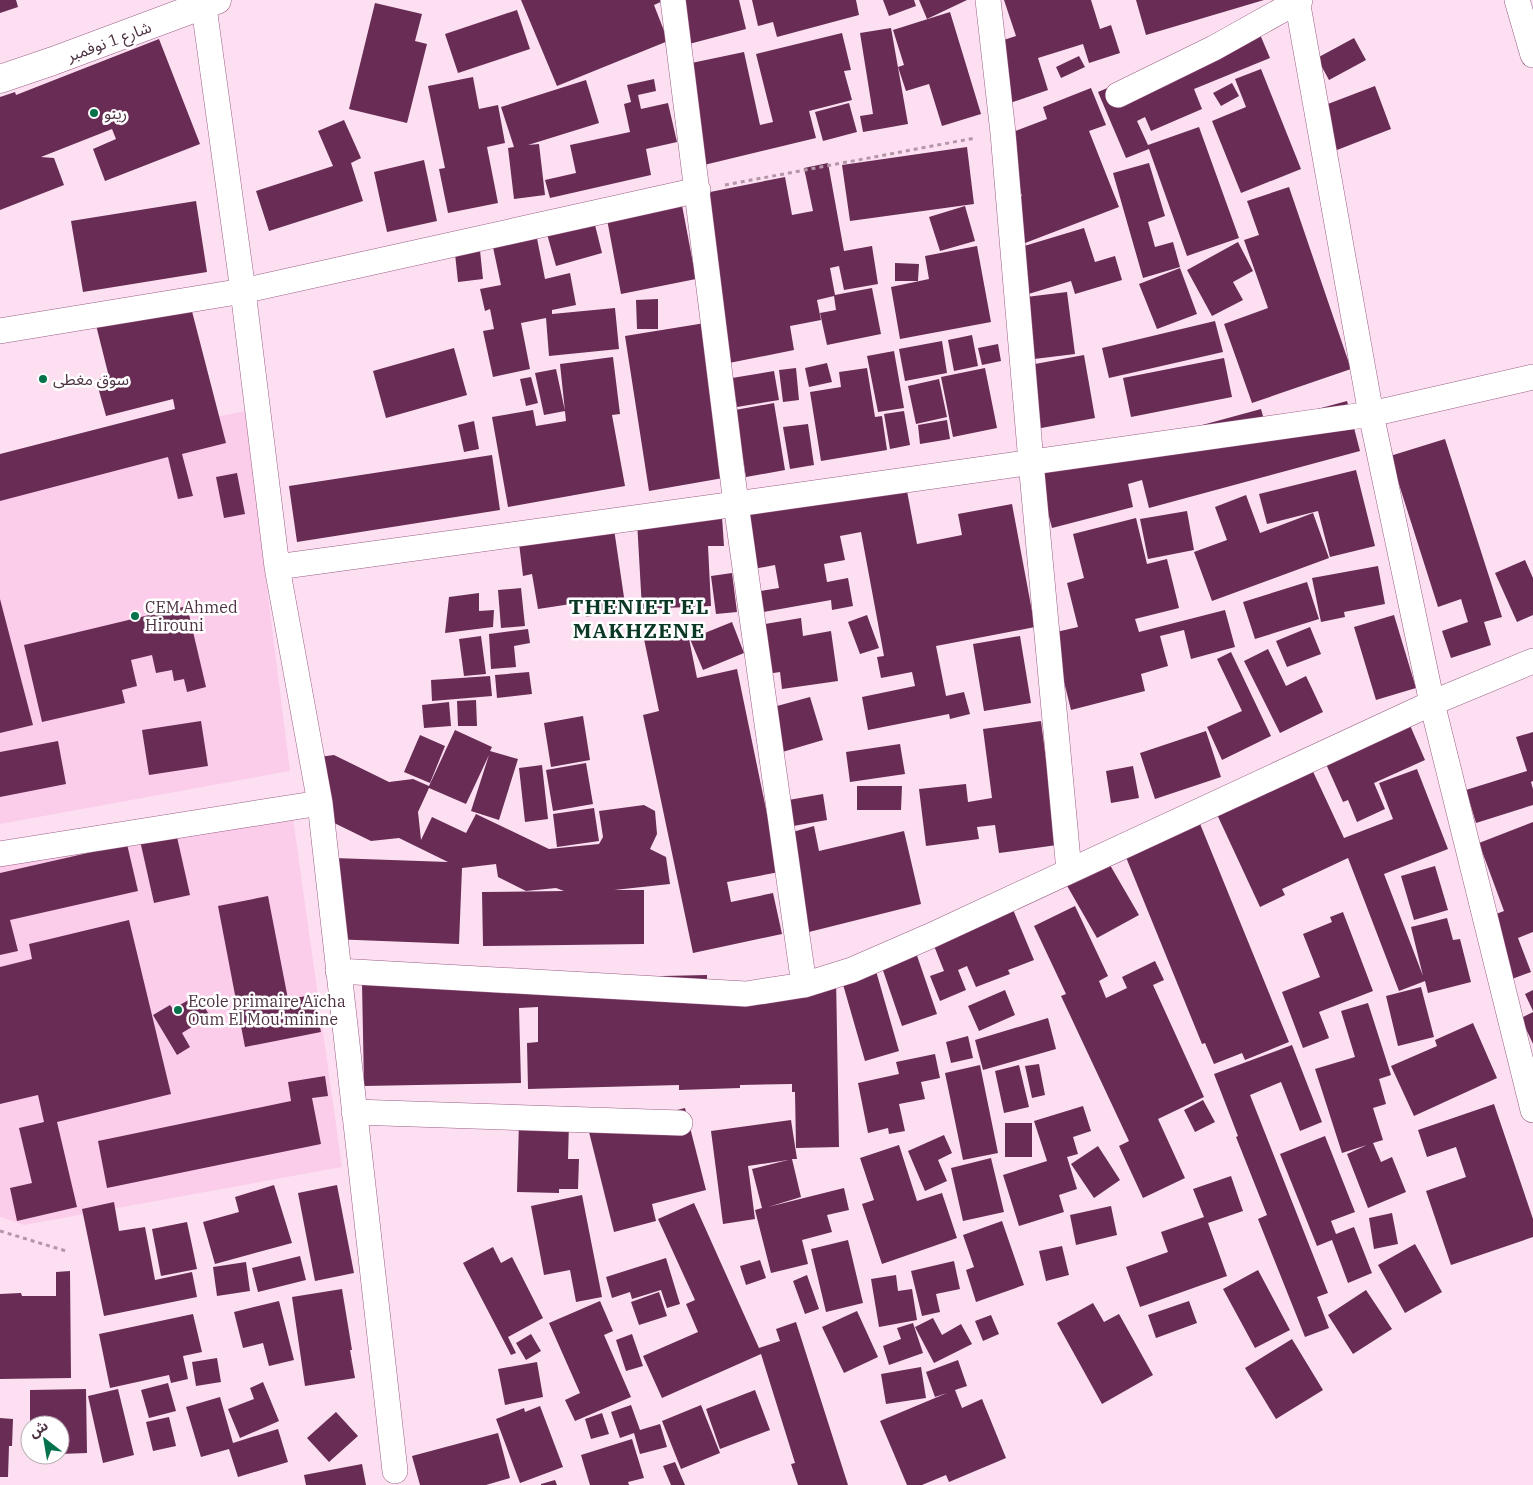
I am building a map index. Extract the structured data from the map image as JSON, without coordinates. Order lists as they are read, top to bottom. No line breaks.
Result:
{"streets":{"main road":["شارع 1 نوفمبر"]},"districts":["THENIET EL MAKHZENE"],"places":["رينو","سوق مغطى","CEM Ahmed Hirouni","Ecole primaire Aïcha Oum El Mou'minine"],"north":"top left"}
